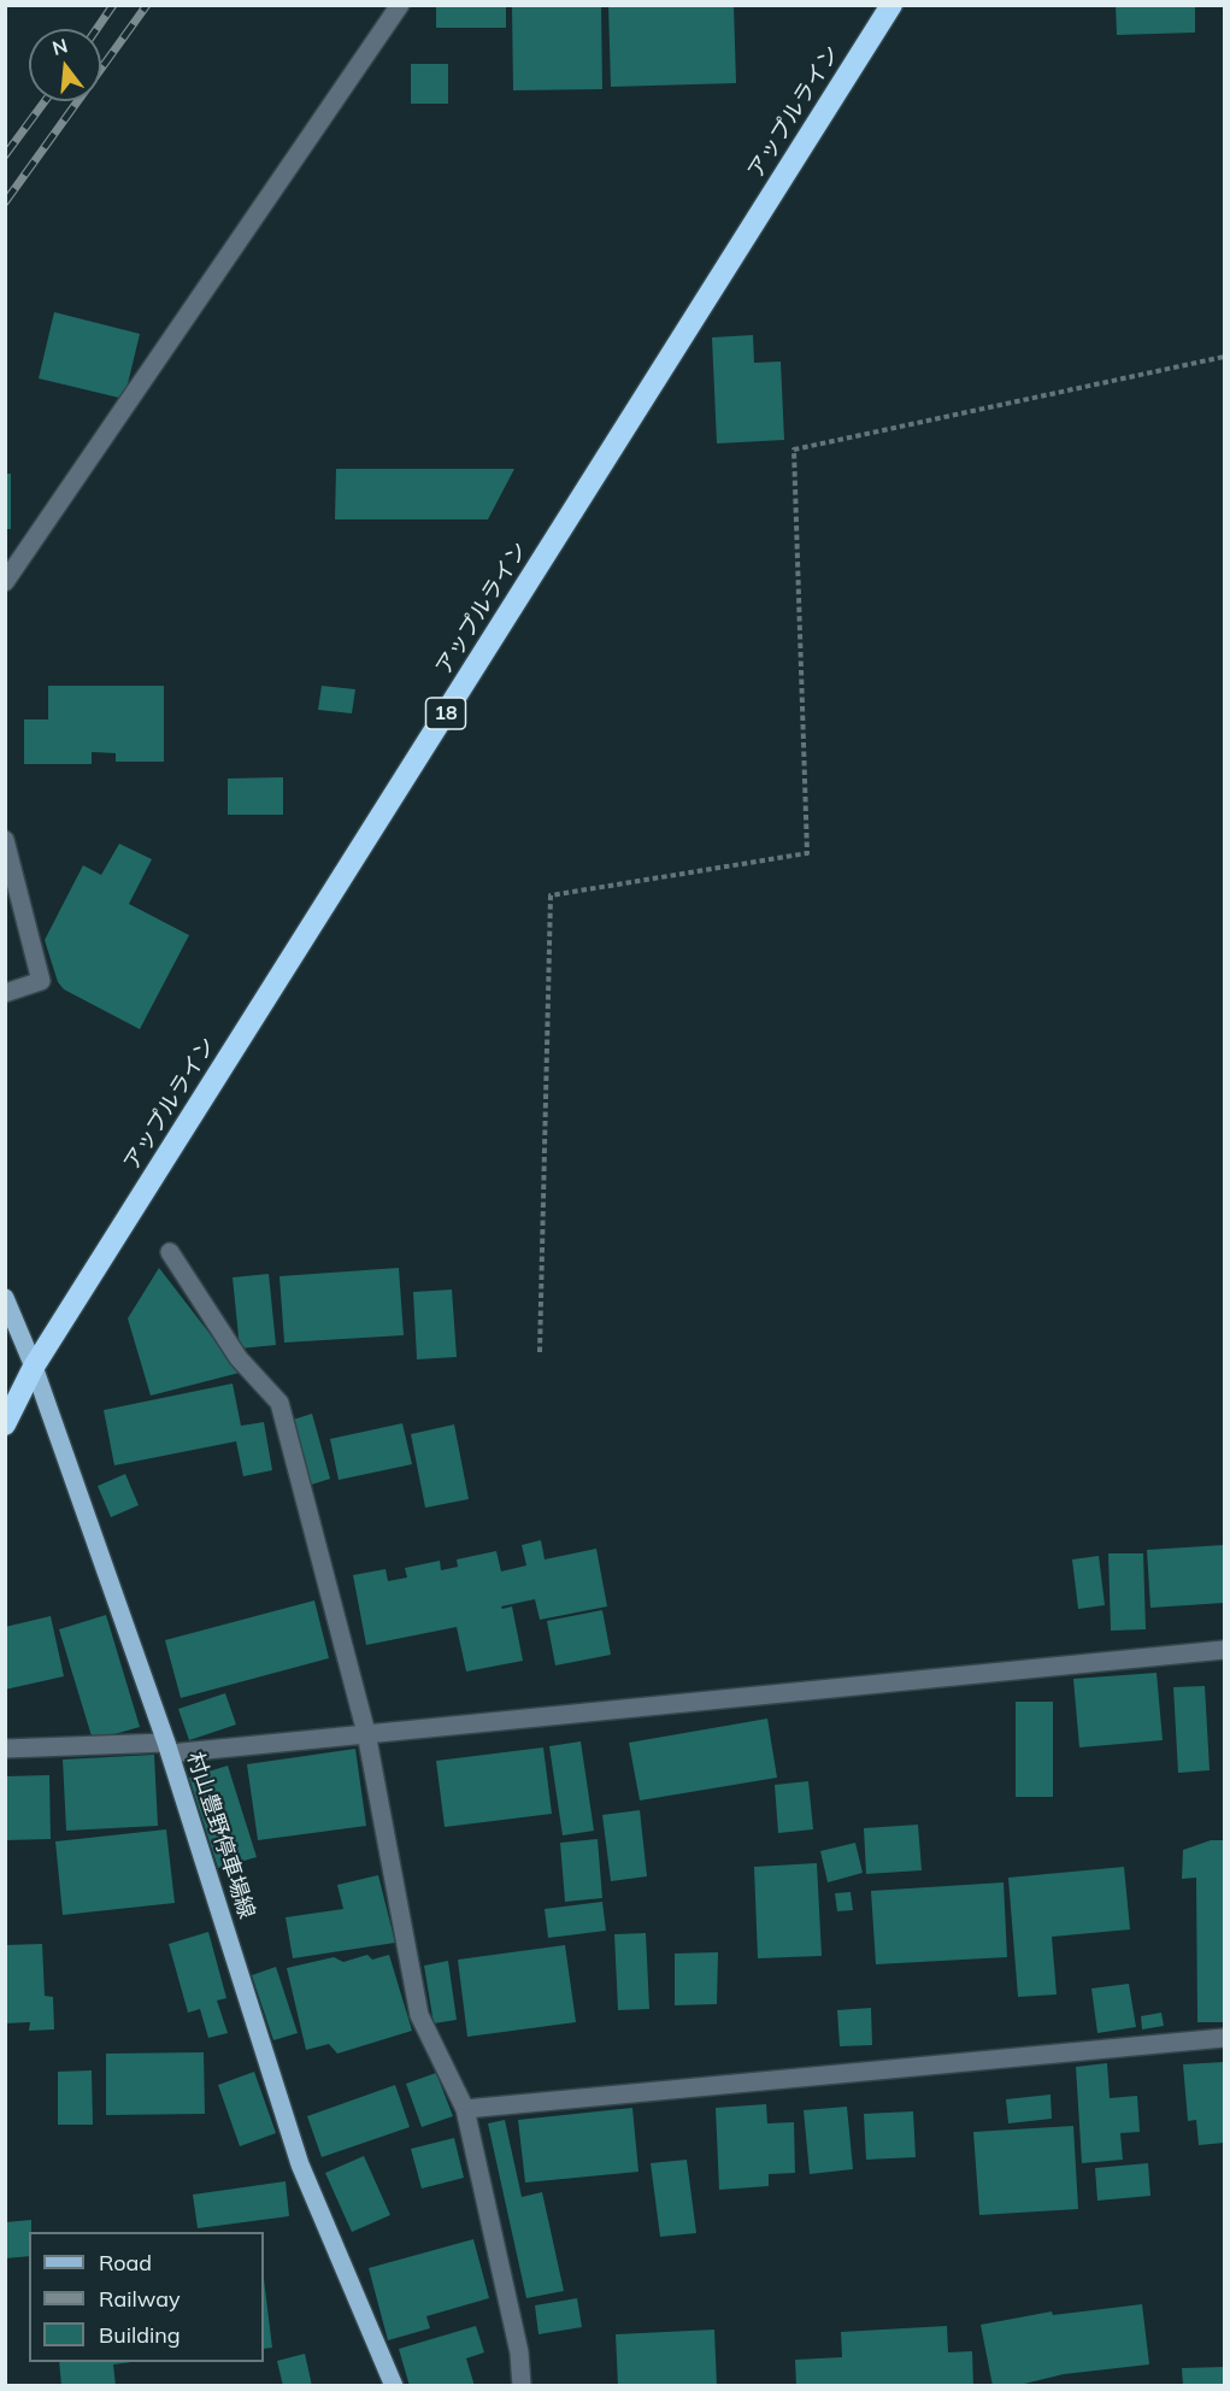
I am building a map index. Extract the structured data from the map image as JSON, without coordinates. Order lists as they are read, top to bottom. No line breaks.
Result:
{"streets":{"highway":["アップルライン","18"],"main road":["村山豊野停車場線"]},"crossings":[["アップルライン","村山豊野停車場線"]],"legend":["Road","Railway","Building"],"north":"top"}
